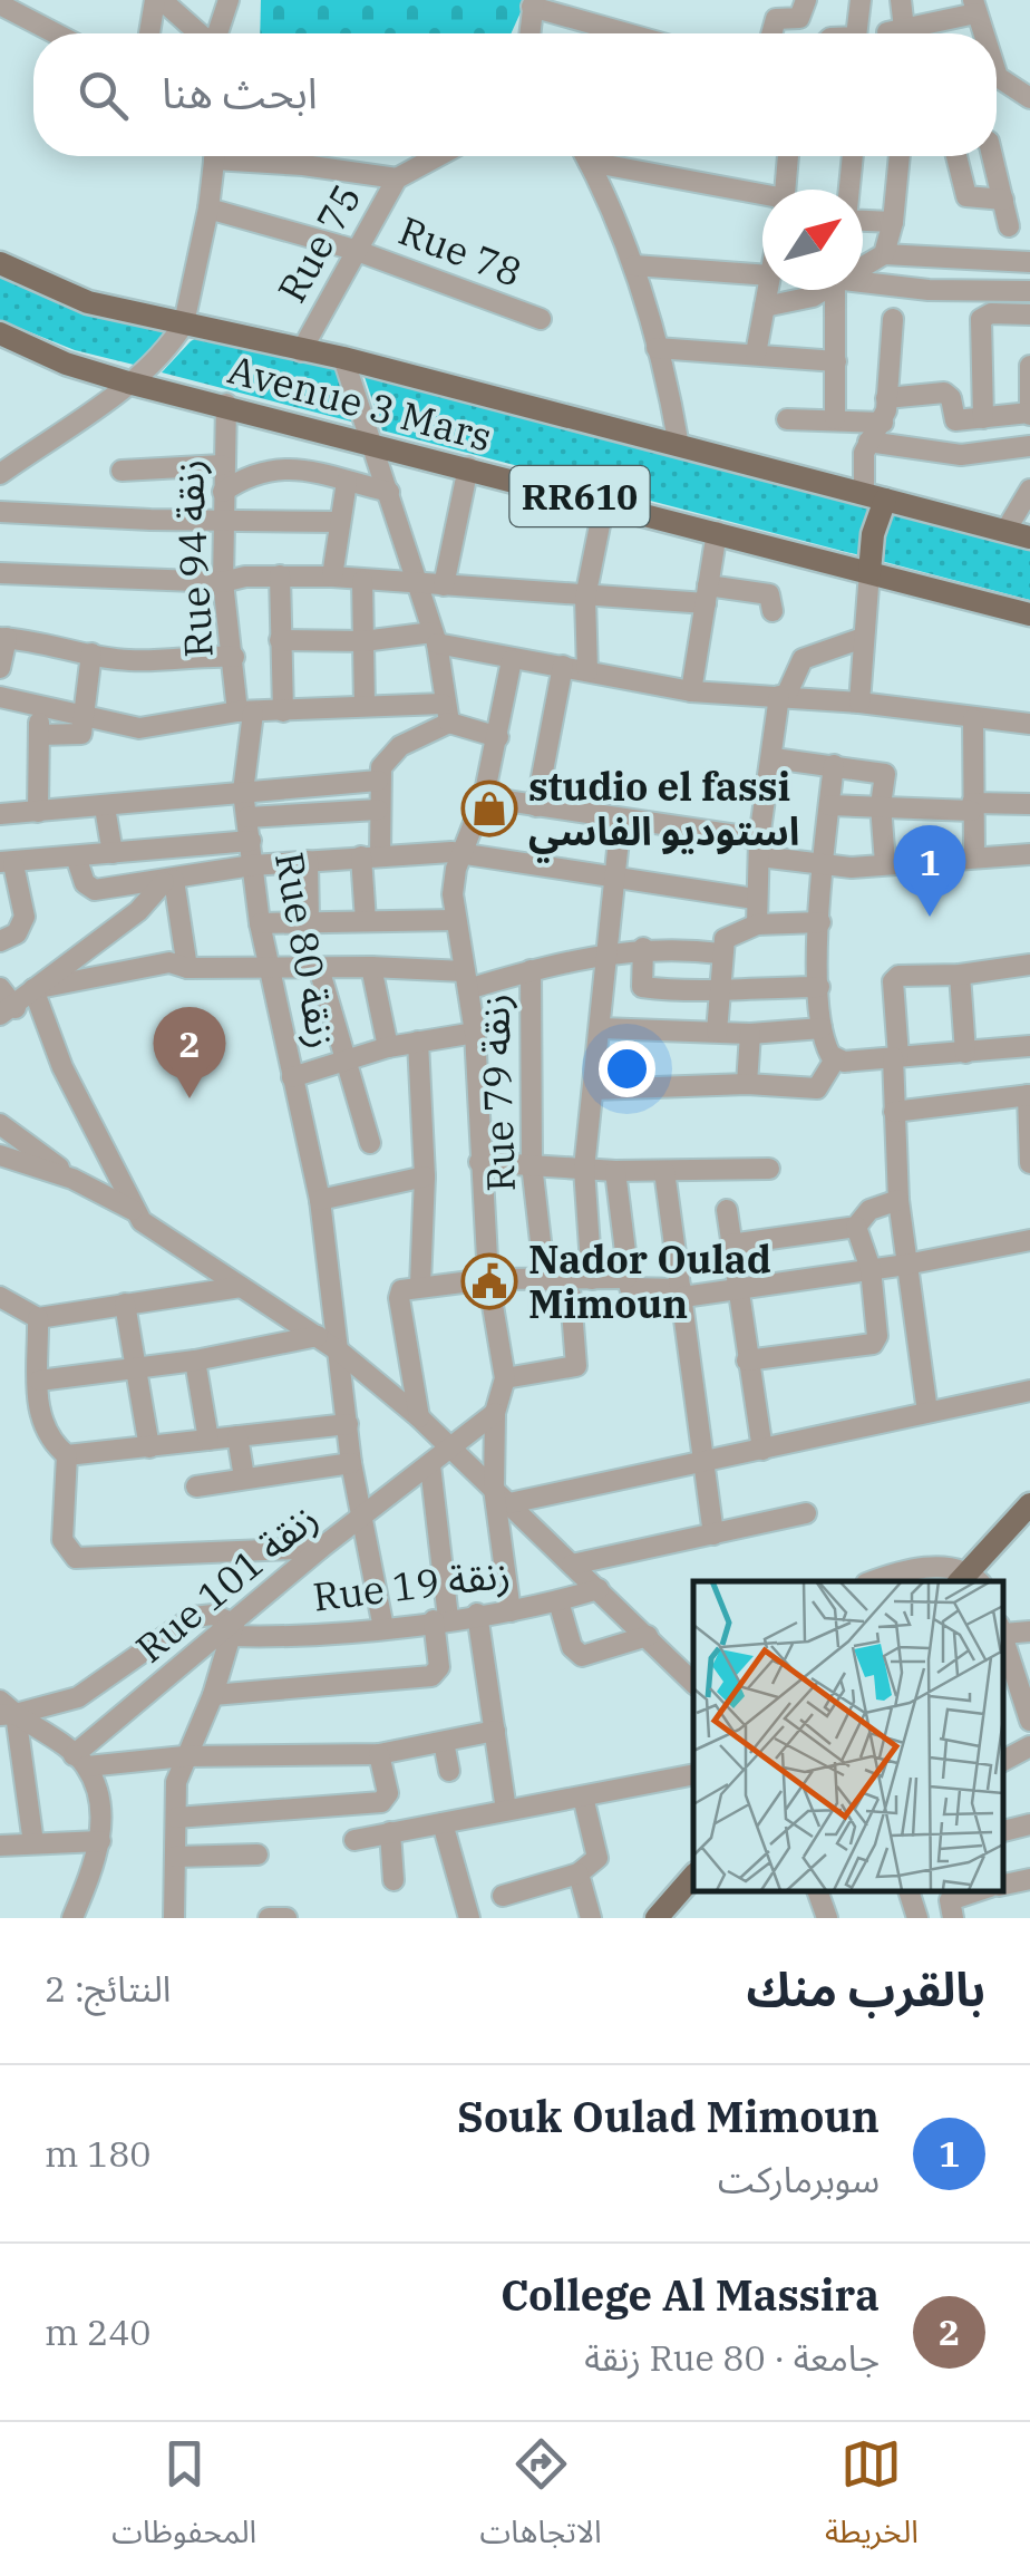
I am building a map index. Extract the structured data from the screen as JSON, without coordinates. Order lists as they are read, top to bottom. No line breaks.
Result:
{"streets":{"main road":["Avenue 3 Mars","RR610"],"street":["Rue 75","Rue 78","Rue 94 زنقة","Rue 80 زنقة","Rue 79 زنقة","Rue 101 زنقة","Rue 19 زنقة"]},"crossings":[["Rue 75","Rue 78"],["Rue 75","Avenue 3 Mars"],["Avenue 3 Mars","Rue 94 زنقة"],["Rue 94 زنقة","Rue 80 زنقة"],["Rue 80 زنقة","Rue 101 زنقة"],["Rue 80 زنقة","Rue 19 زنقة"],["Rue 101 زنقة","Rue 19 زنقة"]],"places":{"shop":["studio el fassi استوديو الفاسي"],"public building":["Nador Oulad Mimoun"]},"north":"top right","page":{"search":"ابحث هنا","pins":["1","2"],"heading":["بالقرب منك","النتائج: 2"],"list":[{"mark":"1","name":"Souk Oulad Mimoun","note":"سوبرماركت","value":"180 m"},{"mark":"2","name":"College Al Massira","note":"جامعة · Rue 80 زنقة","value":"240 m"}],"nav":["الخريطة","الاتجاهات","المحفوظات"]}}
